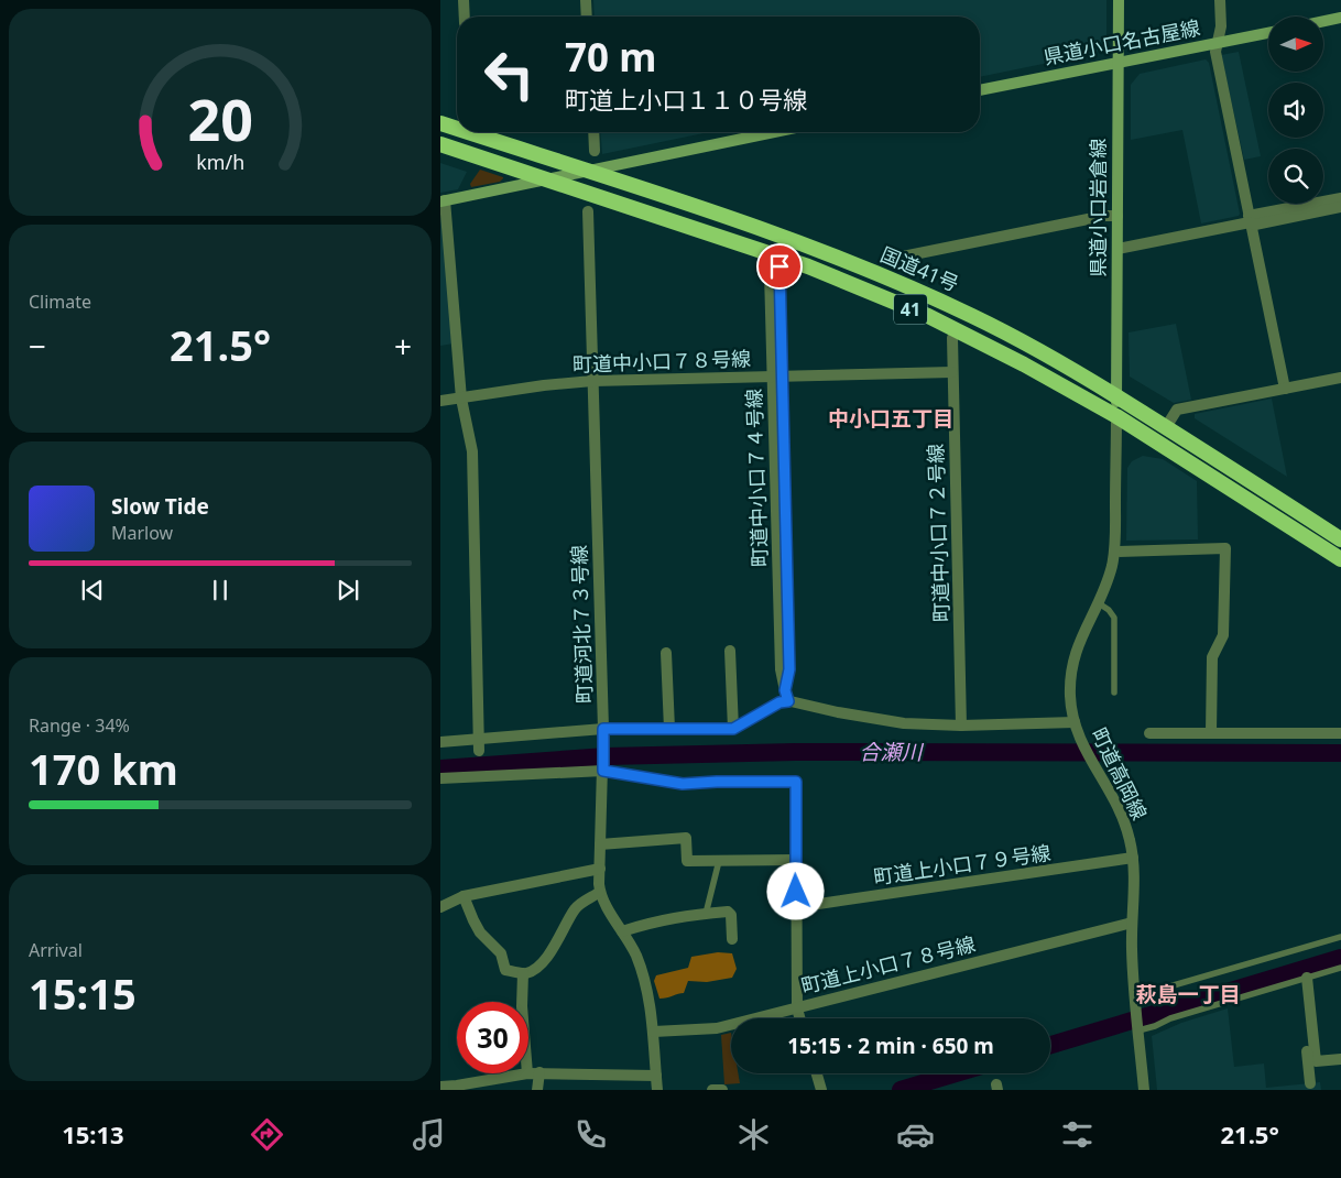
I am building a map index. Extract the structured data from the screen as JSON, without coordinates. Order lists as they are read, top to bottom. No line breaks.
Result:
{"streets":{"highway":["国道41号","41"],"main road":["県道小口名古屋線","県道小口岩倉線"],"street":["町道中小口７８号線","町道中小口７４号線","町道中小口７２号線","町道河北７３号線","町道高岡線","町道上小口７９号線","町道上小口７８号線"]},"crossings":[["県道小口名古屋線","県道小口岩倉線"],["県道小口岩倉線","国道41号"],["県道小口岩倉線","町道高岡線"],["国道41号","町道高岡線"],["町道中小口７８号線","町道中小口７４号線"],["町道中小口７８号線","町道中小口７２号線"],["町道中小口７８号線","町道河北７３号線"],["町道河北７３号線","町道上小口７８号線"],["町道高岡線","町道上小口７９号線"],["町道高岡線","町道上小口７８号線"]],"districts":["中小口五丁目","萩島一丁目"],"water":["合瀬川"],"north":"right","page":{"turn":["70 m","町道上小口１１０号線"],"tile":["Climate",["Range · 34%","170 km"],["Arrival","15:15"]],"heat":["−","21.5°","+"],"song":["Slow Tide","Marlow"],"limit":"30","trip":"15:15 · 2 min · 650 m","tabs":["15:13","21.5°"],"gauge":["20","km/h"]}}
